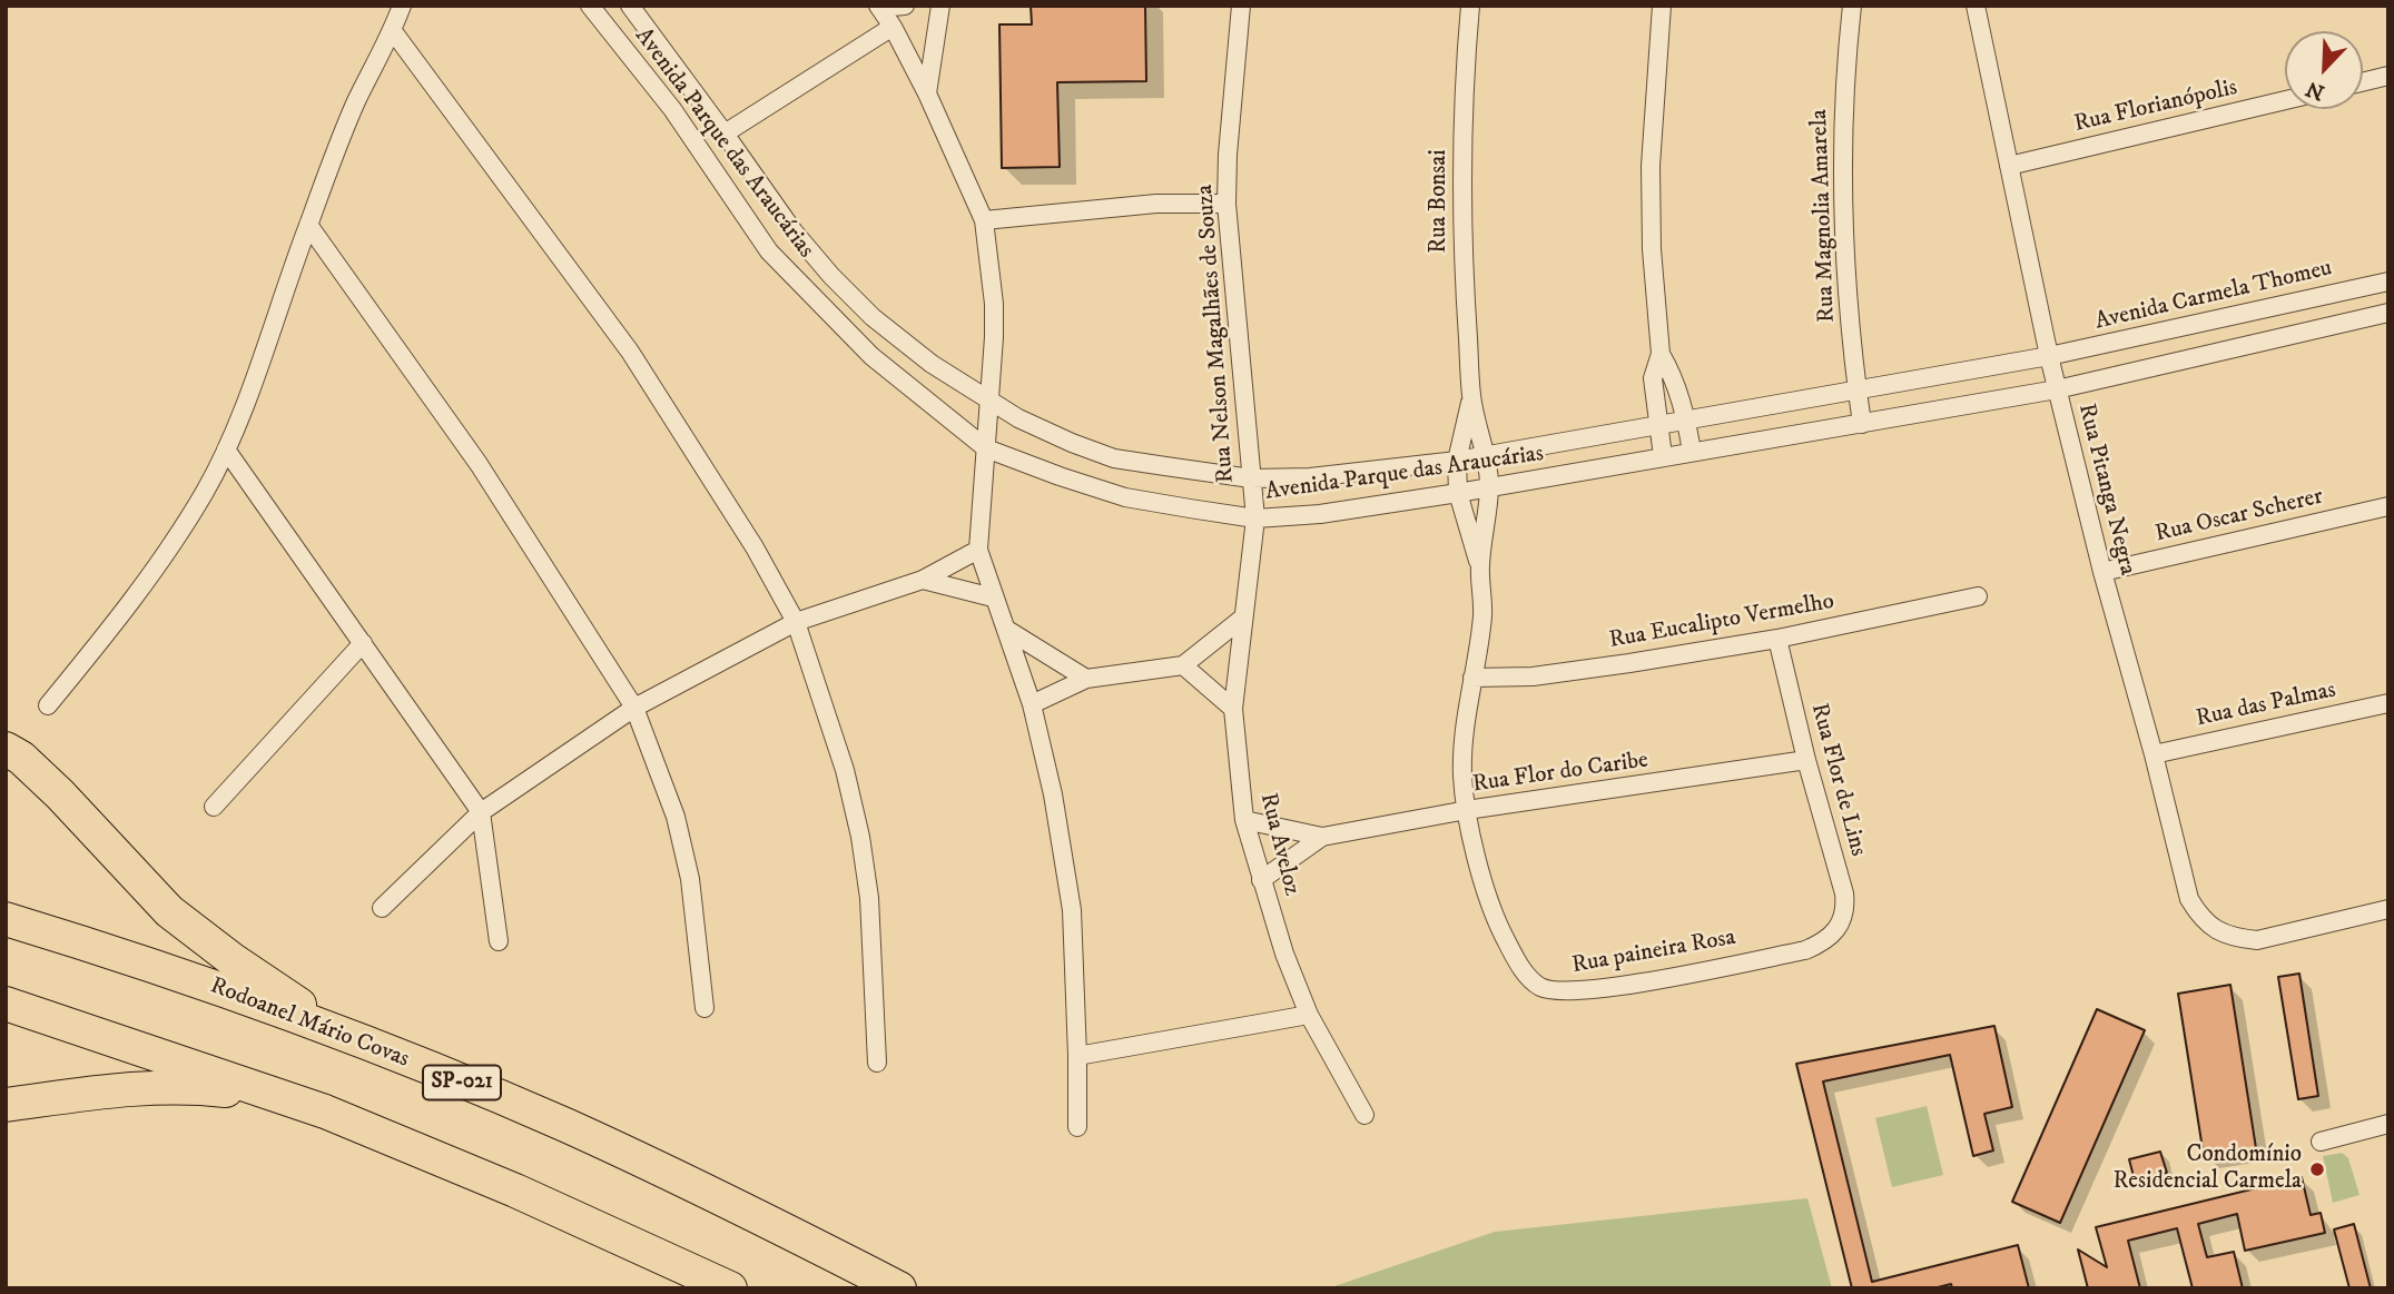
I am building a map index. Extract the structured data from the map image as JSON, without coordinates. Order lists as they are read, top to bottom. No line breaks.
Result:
{"streets":{"highway":["Rodoanel Mário Covas","SP-021"],"street":["Rua Florianópolis","Avenida Parque das Araucárias","Rua Bonsai","Rua Magnolia Amarela","Avenida Carmela Thomeu","Rua Nelson Magalhães de Souza","Rua Pitanga Negra","Rua Oscar Scherer","Rua Eucalipto Vermelho","Rua das Palmas","Rua Flor do Caribe","Rua Flor de Lins","Rua Aveloz","Rua paineira Rosa"]},"crossings":[["Rua Florianópolis","Rua Pitanga Negra"],["Avenida Parque das Araucárias","Rua Magnolia Amarela"],["Avenida Parque das Araucárias","Avenida Carmela Thomeu"],["Avenida Parque das Araucárias","Rua Nelson Magalhães de Souza"],["Avenida Parque das Araucárias","Rua Pitanga Negra"],["Avenida Parque das Araucárias","Rua Aveloz"],["Avenida Carmela Thomeu","Rua Pitanga Negra"],["Rua Nelson Magalhães de Souza","Rua Aveloz"],["Rua Pitanga Negra","Rua Oscar Scherer"],["Rua Pitanga Negra","Rua das Palmas"],["Rua Eucalipto Vermelho","Rua Flor de Lins"],["Rua Eucalipto Vermelho","Rua paineira Rosa"],["Rua Flor do Caribe","Rua Flor de Lins"],["Rua Flor do Caribe","Rua paineira Rosa"],["Rua Flor de Lins","Rua paineira Rosa"]],"places":["Condomínio Residencial Carmela"],"north":"bottom left"}
